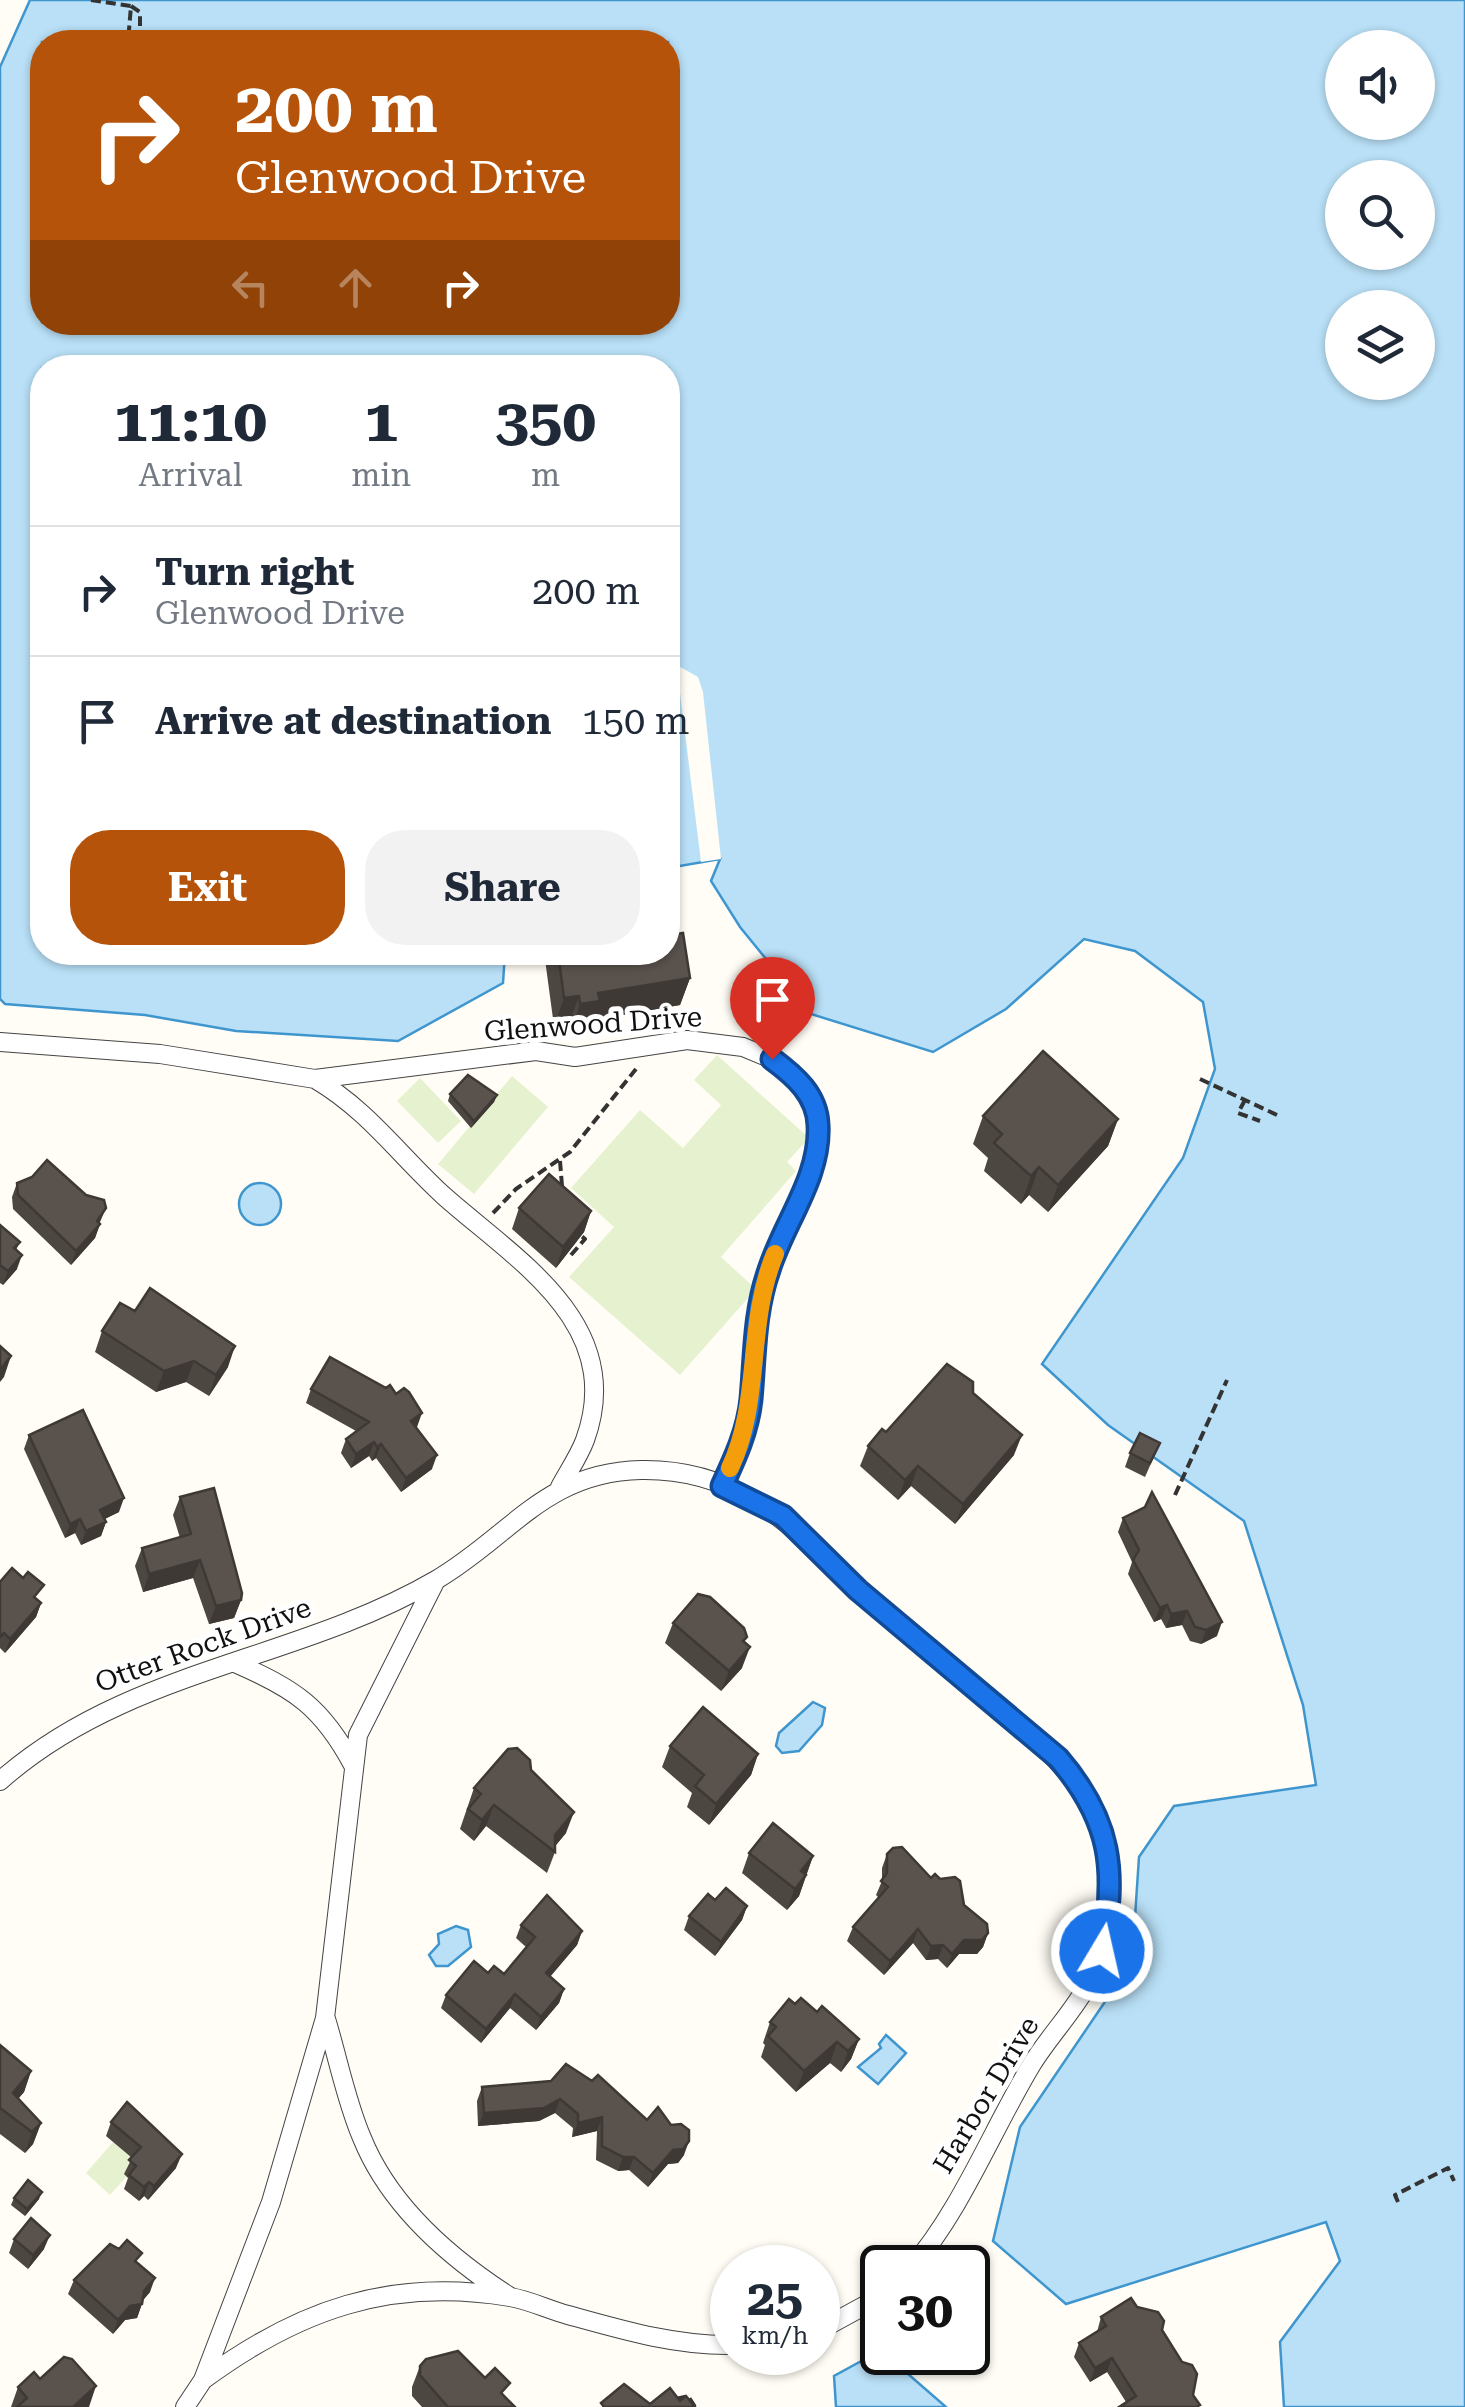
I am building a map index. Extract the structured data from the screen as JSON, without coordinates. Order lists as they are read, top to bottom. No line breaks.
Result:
{"streets":{"street":["Glenwood Drive","Otter Rock Drive","Harbor Drive"]},"crossings":[["Glenwood Drive","Harbor Drive"],["Otter Rock Drive","Harbor Drive"]],"page":{"turn":["200 m","Glenwood Drive"],"eta":["11:10","Arrival","1","min","350","m"],"list":[{"name":"Turn right","note":"Glenwood Drive","value":"200 m"},{"name":"Arrive at destination","value":"150 m"}],"buttons":["Exit","Share"],"speed":"25 km/h","limit":"30"}}
